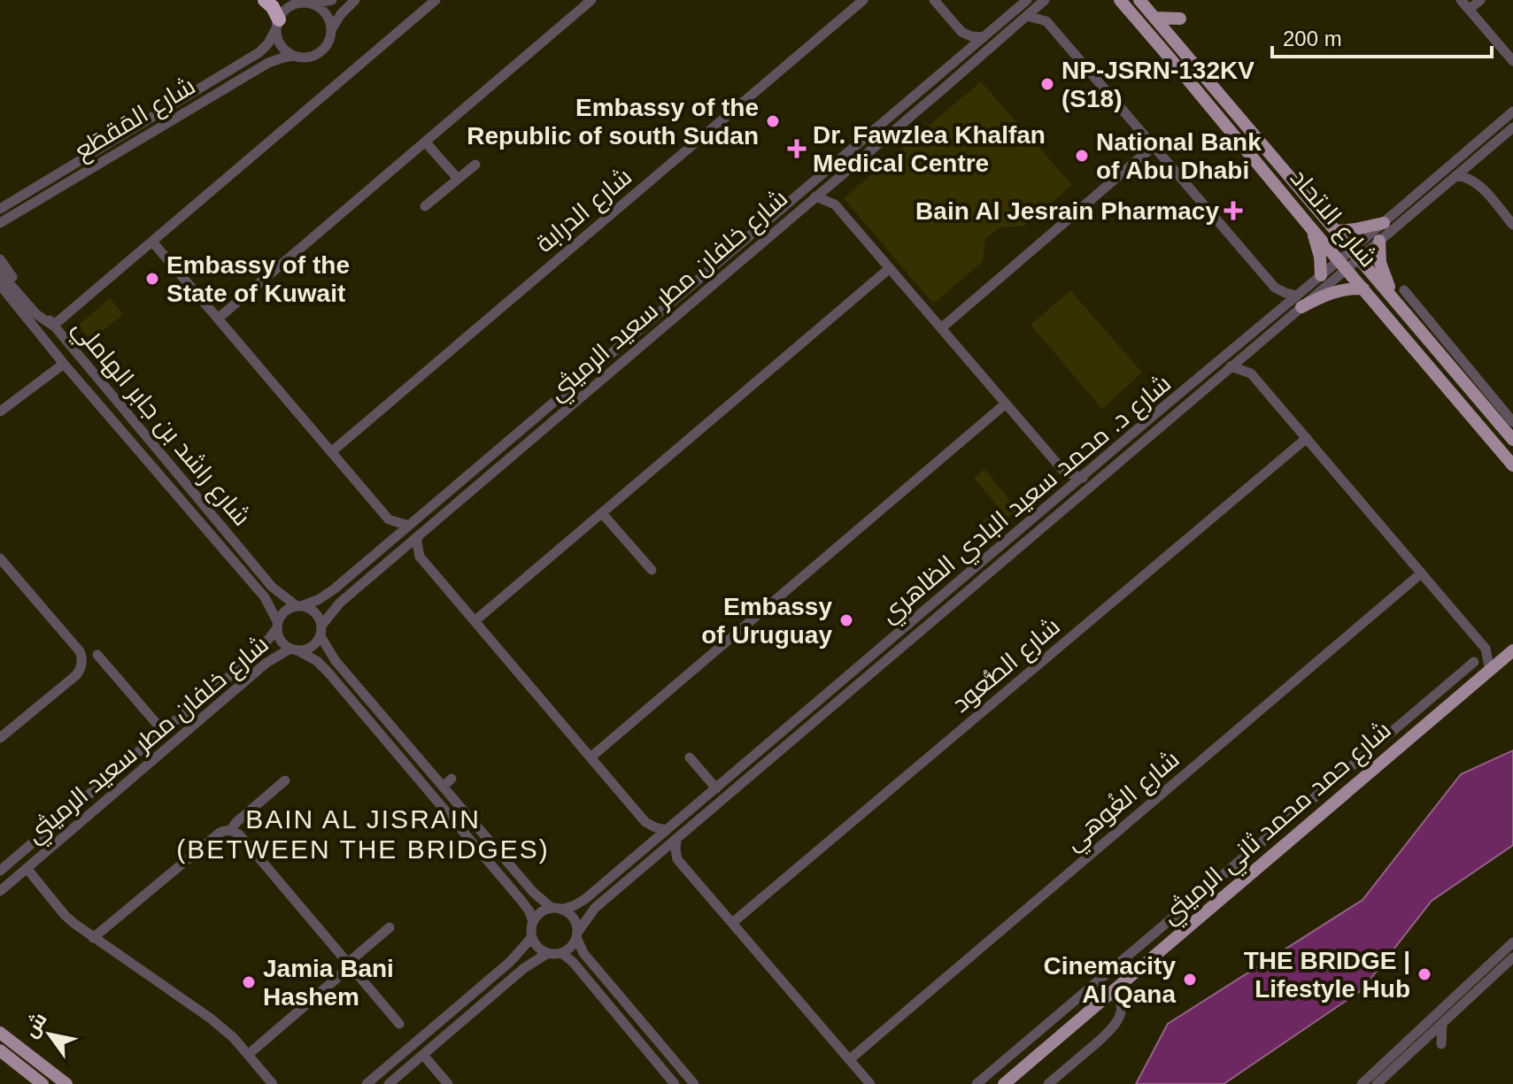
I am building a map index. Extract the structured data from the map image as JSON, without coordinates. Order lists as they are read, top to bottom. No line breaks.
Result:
{"streets":{"main road":["شارع الاتحاد","شارع حمد محمد ثاني الرميثي"],"street":["شارع المَقطَع","شارع الدرابة","شارع خلفان مطر سعيد الرميثي","شارع راشد بن جابر الهاملي","شارع د. محمد سعيد البادي الظاهري","شارع الصُّعود","شارع الغُوهي"]},"crossings":[["شارع الاتحاد","شارع د. محمد سعيد البادي الظاهري"],["شارع خلفان مطر سعيد الرميثي","شارع راشد بن جابر الهاملي"]],"districts":["BAIN AL JISRAIN (BETWEEN THE BRIDGES)"],"places":{"other":["NP-JSRN-132KV (S18)","Embassy of the Republic of south Sudan","National Bank of Abu Dhabi","Embassy of the State of Kuwait","Embassy of Uruguay","THE BRIDGE | Lifestyle Hub","Cinemacity Al Qana","Jamia Bani Hashem"],"health":["Dr. Fawzlea Khalfan Medical Centre","Bain Al Jesrain Pharmacy"]},"scale_bar":"200 m","north":"top left"}
